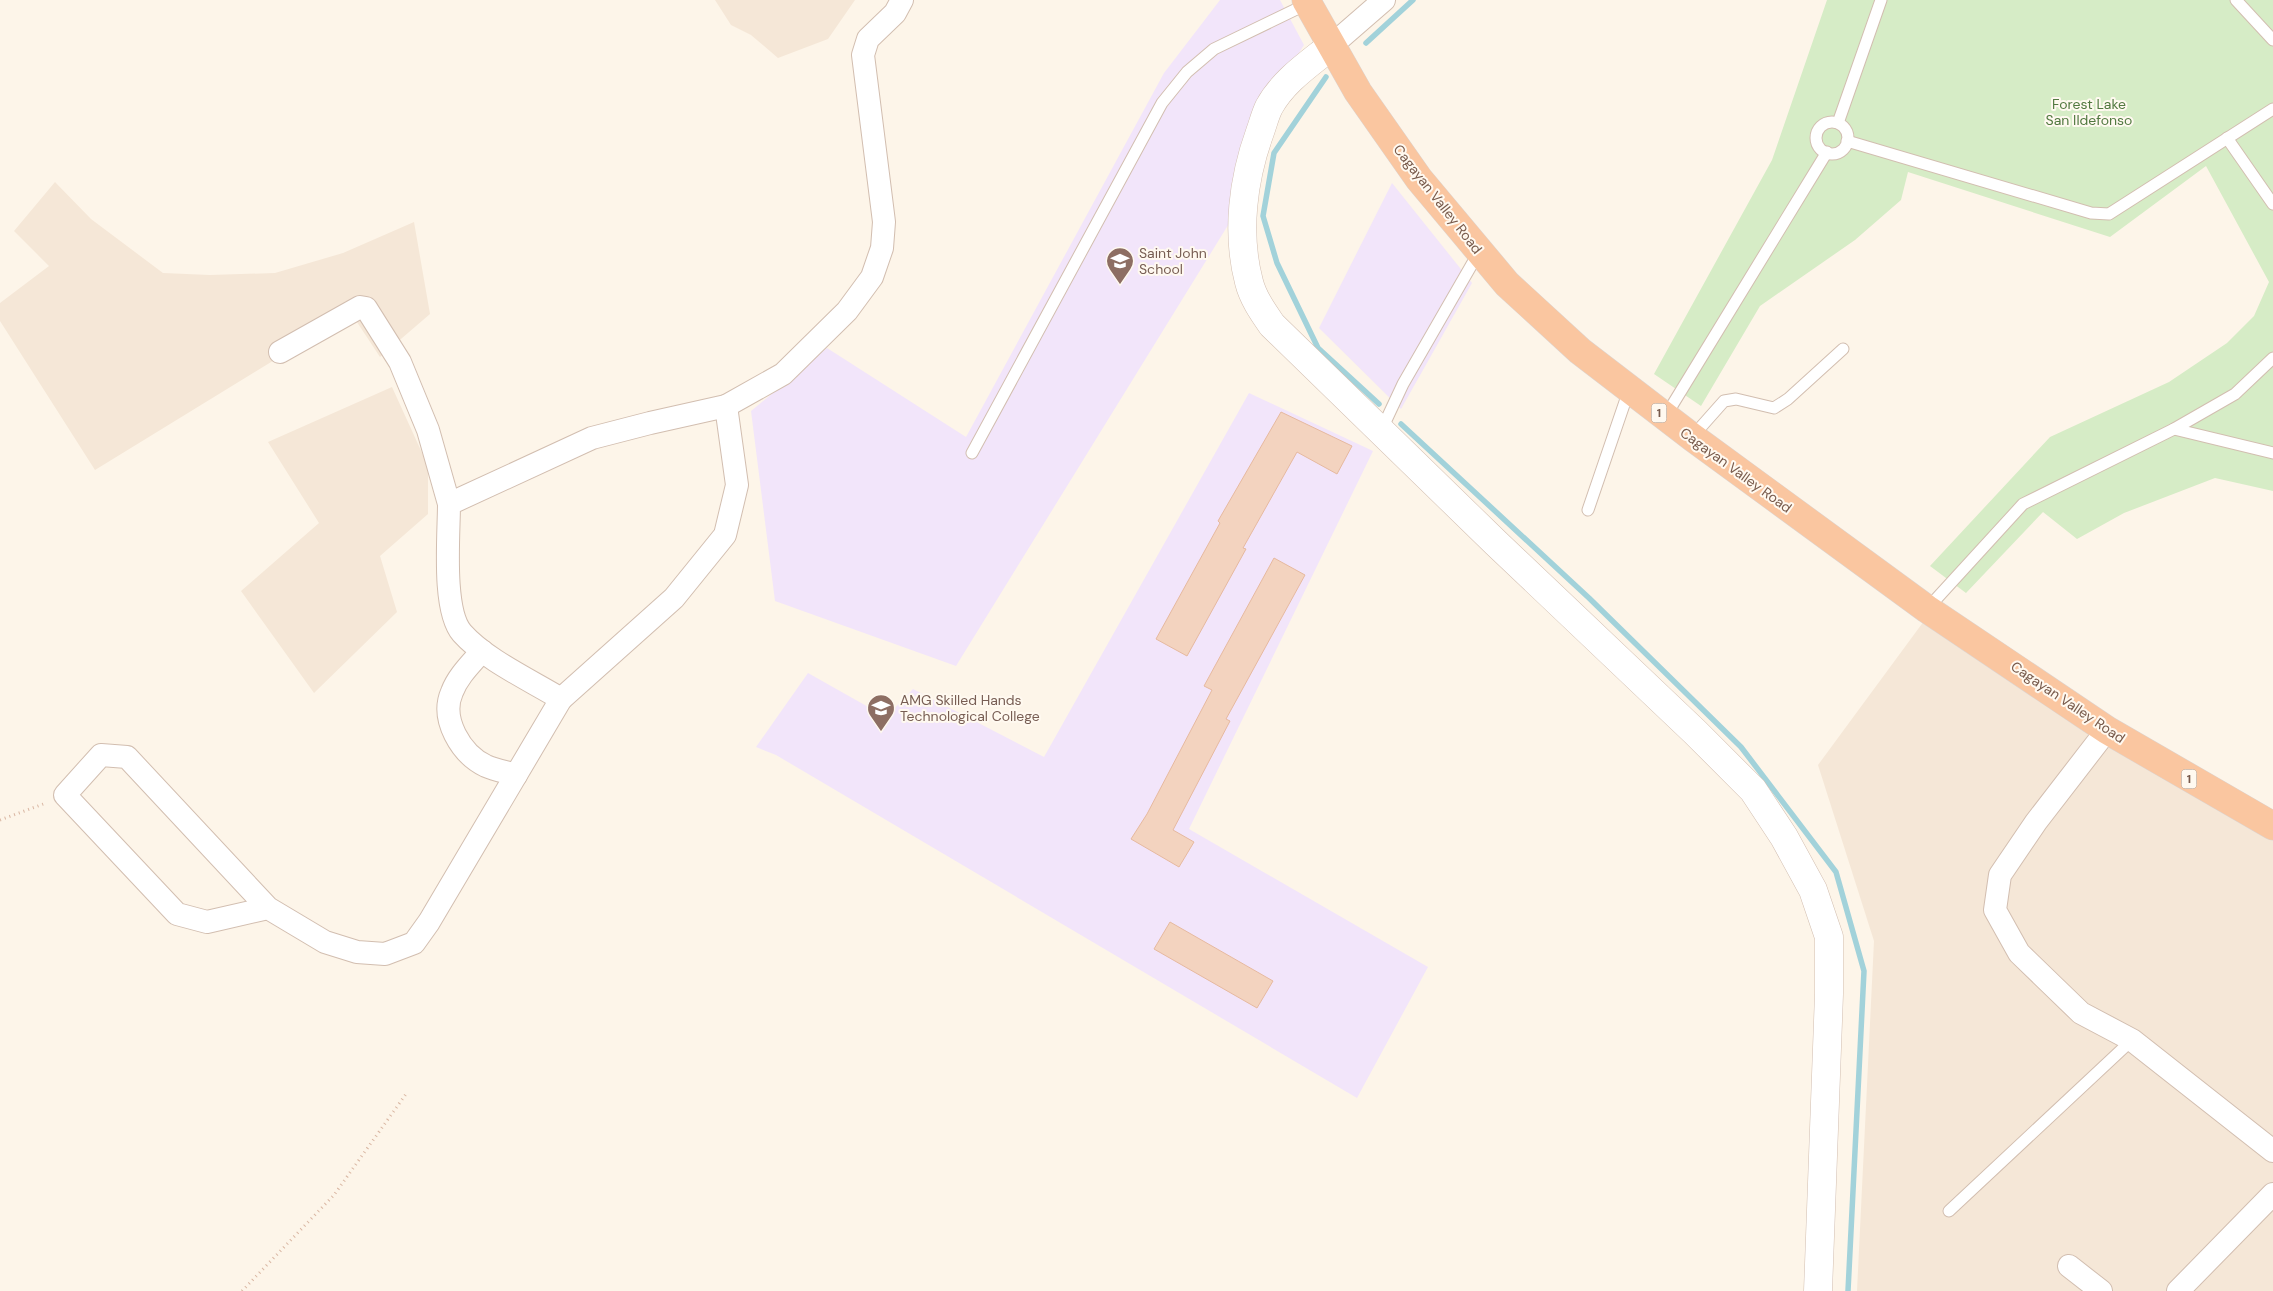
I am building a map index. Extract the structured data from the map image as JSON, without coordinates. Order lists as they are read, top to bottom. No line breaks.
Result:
{"streets":{"highway":["Cagayan Valley Road","1"]},"parks":["Forest Lake San Ildefonso"],"places":{"school or university":["Saint John School","AMG Skilled Hands Technological College"]}}
